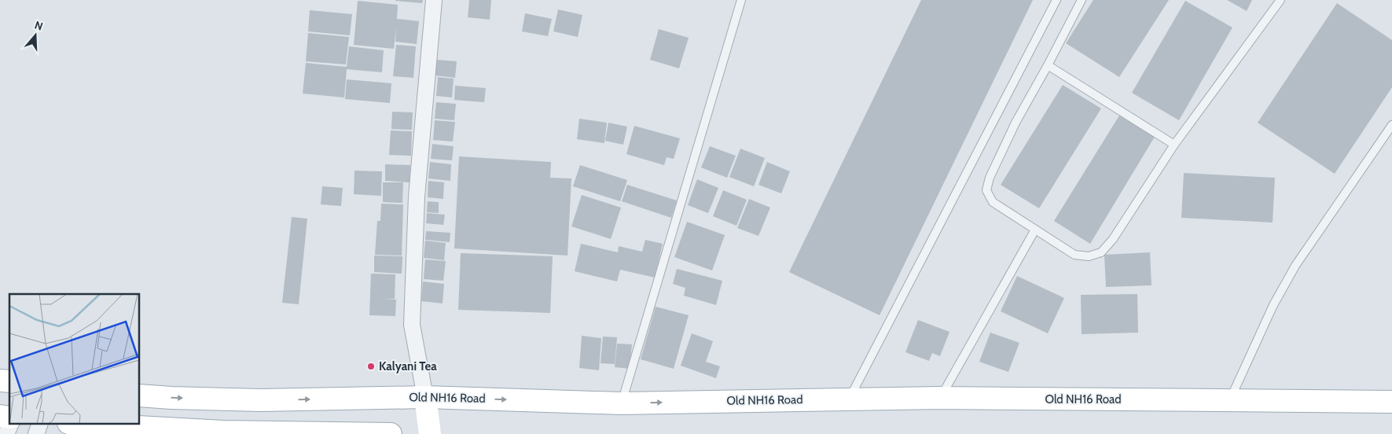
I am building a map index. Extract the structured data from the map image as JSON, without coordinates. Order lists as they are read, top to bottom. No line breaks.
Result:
{"streets":{"main road":["Old NH16 Road"]},"places":["Kalyani Tea"],"north":"top"}
